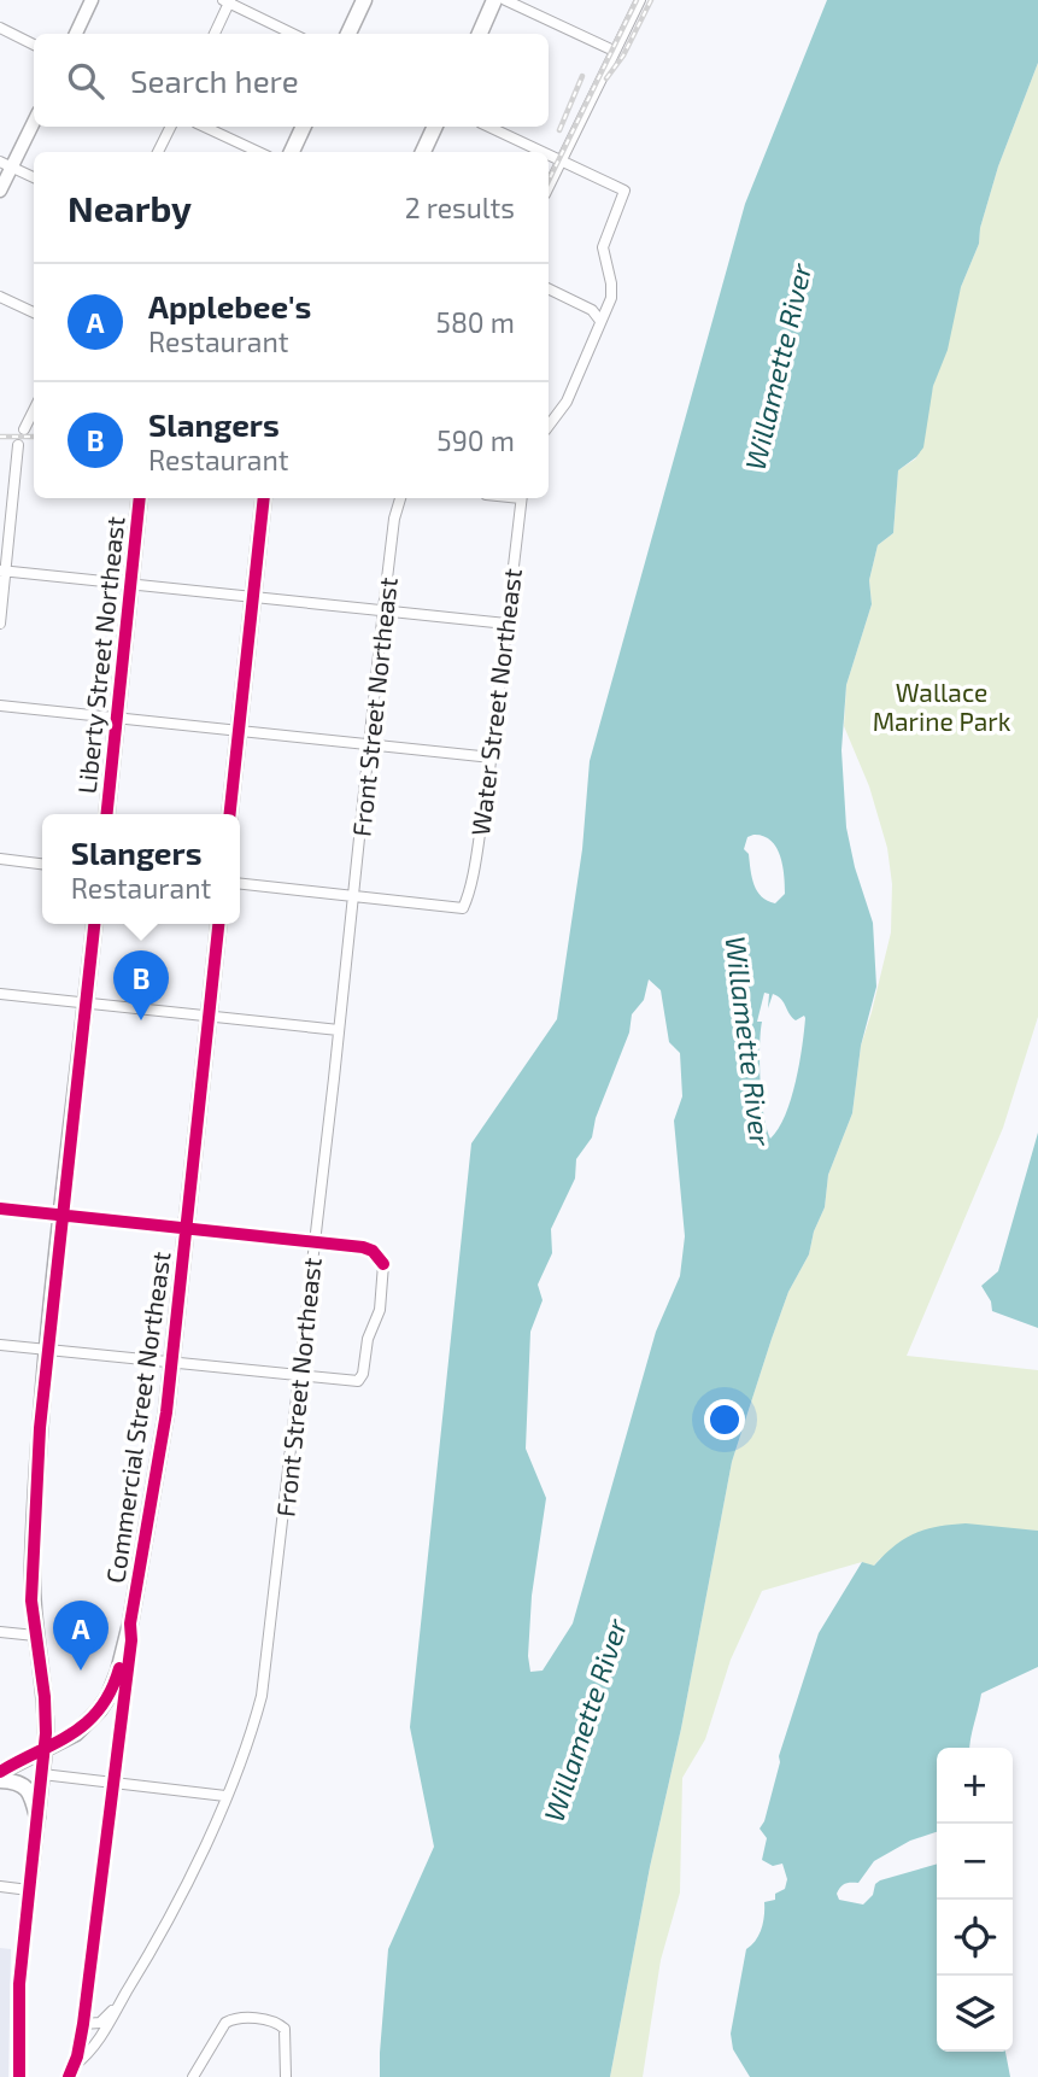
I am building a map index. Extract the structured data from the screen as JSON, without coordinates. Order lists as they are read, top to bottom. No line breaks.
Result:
{"streets":{"highway":["Liberty Street Northeast","Commercial Street Northeast"],"main road":["Front Street Northeast"],"street":["Water Street Northeast"]},"crossings":[["Water Street Northeast","Front Street Northeast"],["Front Street Northeast","Commercial Street Northeast"]],"water":["Willamette River"],"parks":["Wallace Marine Park"],"page":{"search":"Search here","heading":["Nearby","2 results"],"list":[{"mark":"A","name":"Applebee's","note":"Restaurant","value":"580 m"},{"mark":"B","name":"Slangers","note":"Restaurant","value":"590 m"}],"popup":["Slangers","Restaurant"],"pins":["B","A"],"map_buttons":["+","−"]}}
